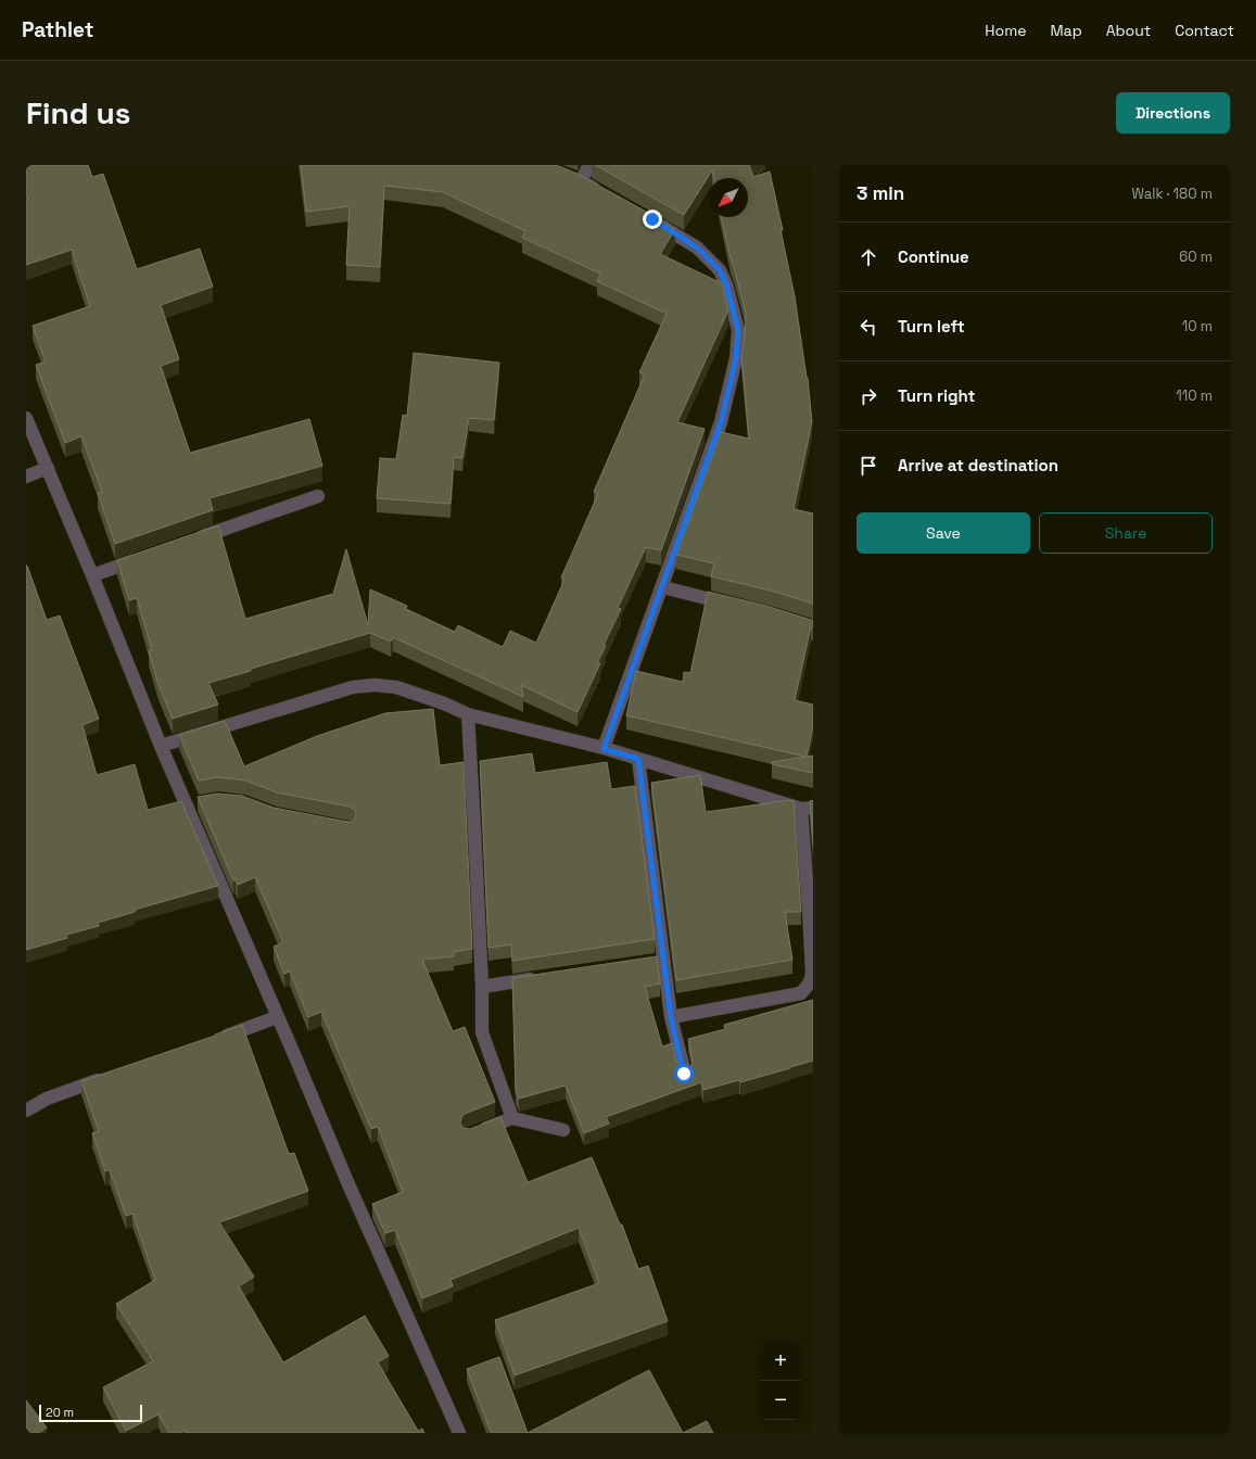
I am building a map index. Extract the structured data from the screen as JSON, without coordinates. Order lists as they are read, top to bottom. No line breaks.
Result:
{"scale_bar":"20 m","north":"bottom left","page":{"header":"Pathlet","nav":["Home","Map","About","Contact"],"buttons":["Directions",["Save","Share"]],"title":"Find us","heading":["3 min","Walk · 180 m"],"list":[["Continue","60 m"],["Turn left","10 m"],["Turn right","110 m"],"Arrive at destination"],"map_buttons":["+","−"],"scale":"20 m"}}
